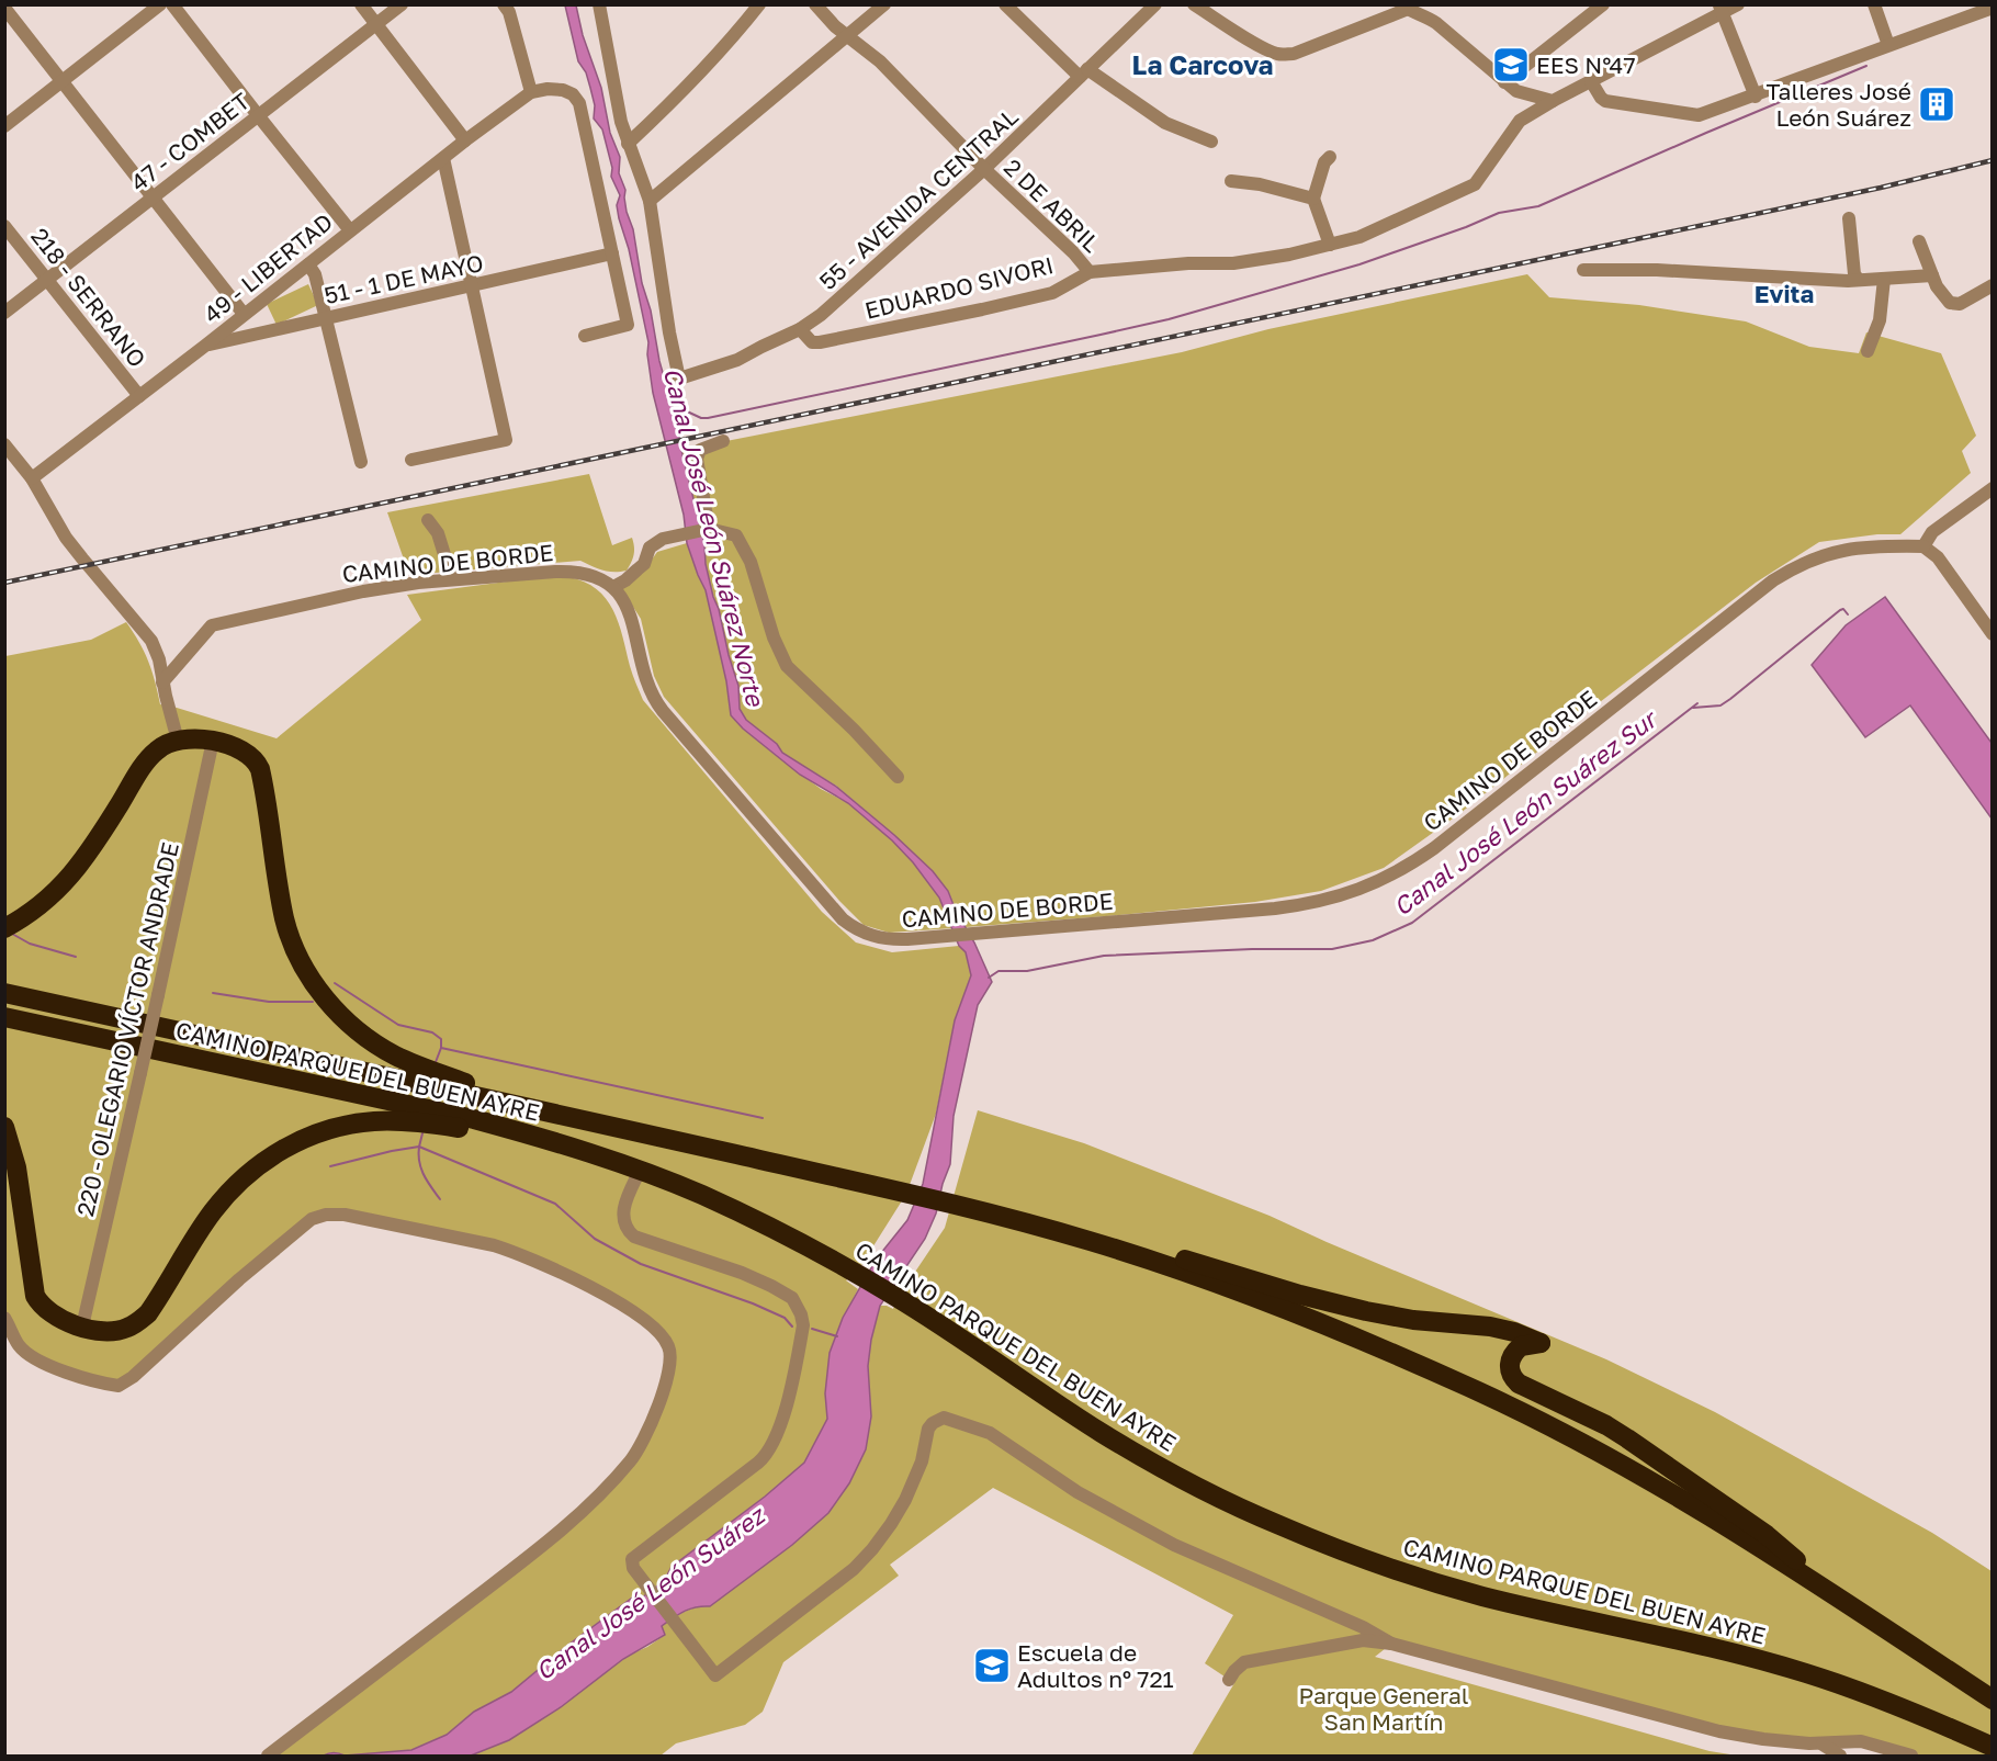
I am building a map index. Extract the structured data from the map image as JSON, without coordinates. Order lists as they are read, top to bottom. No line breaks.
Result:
{"streets":{"highway":["CAMINO PARQUE DEL BUEN AYRE"],"street":["47 - COMBET","55 - AVENIDA CENTRAL","2 DE ABRIL","49 - LIBERTAD","51 - 1 DE MAYO","EDUARDO SIVORI","218 - SERRANO","CAMINO DE BORDE","220 - OLEGARIO VÍCTOR ANDRADE"]},"crossings":[["47 - COMBET","218 - SERRANO"],["55 - AVENIDA CENTRAL","2 DE ABRIL"],["55 - AVENIDA CENTRAL","EDUARDO SIVORI"],["2 DE ABRIL","EDUARDO SIVORI"],["49 - LIBERTAD","51 - 1 DE MAYO"],["49 - LIBERTAD","218 - SERRANO"]],"districts":["La Carcova","Evita"],"water":["Canal José León Suárez Norte","Canal José León Suárez Sur","Canal José León Suárez"],"parks":["Parque General San Martín"],"places":{"school or university":["EES N°47","Escuela de Adultos nº 721"],"building":["Talleres José León Suárez"]}}
